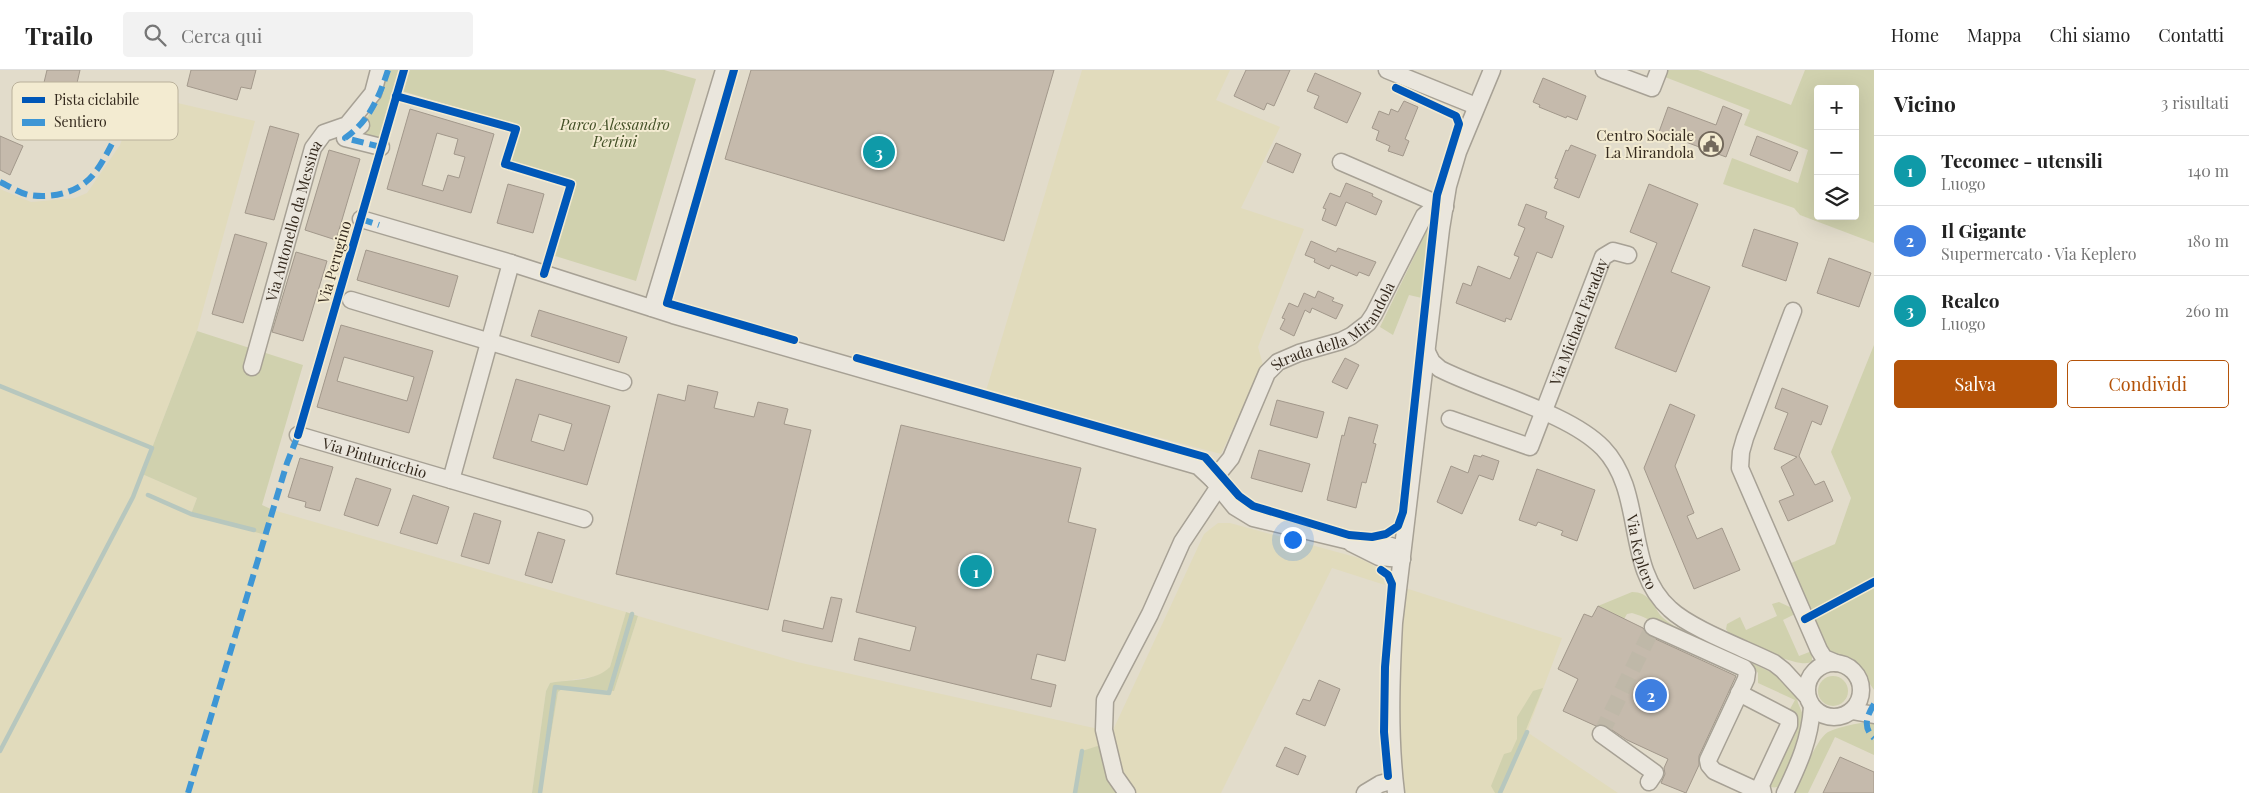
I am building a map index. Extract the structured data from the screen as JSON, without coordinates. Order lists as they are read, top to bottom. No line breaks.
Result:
{"streets":{"street":["Via Antonello da Messina","Via Perugino","Via Michael Faraday","Strada della Mirandola","Via Pinturicchio","Via Keplero"]},"crossings":[["Via Perugino","Strada della Mirandola"],["Via Michael Faraday","Via Keplero"]],"parks":["Parco Alessandro Pertini"],"places":{"public building":["Centro Sociale La Mirandola"]},"legend":["Pista ciclabile","Sentiero"],"page":{"header":"Trailo","search":"Cerca qui","nav":["Home","Mappa","Chi siamo","Contatti"],"heading":["Vicino","3 risultati"],"map_buttons":["+","−"],"pins":["3","1","2"],"list":[{"mark":"1","name":"Tecomec - utensili","note":"Luogo","value":"140 m"},{"mark":"2","name":"Il Gigante","note":"Supermercato · Via Keplero","value":"180 m"},{"mark":"3","name":"Realco","note":"Luogo","value":"260 m"}],"buttons":["Salva","Condividi"]}}
